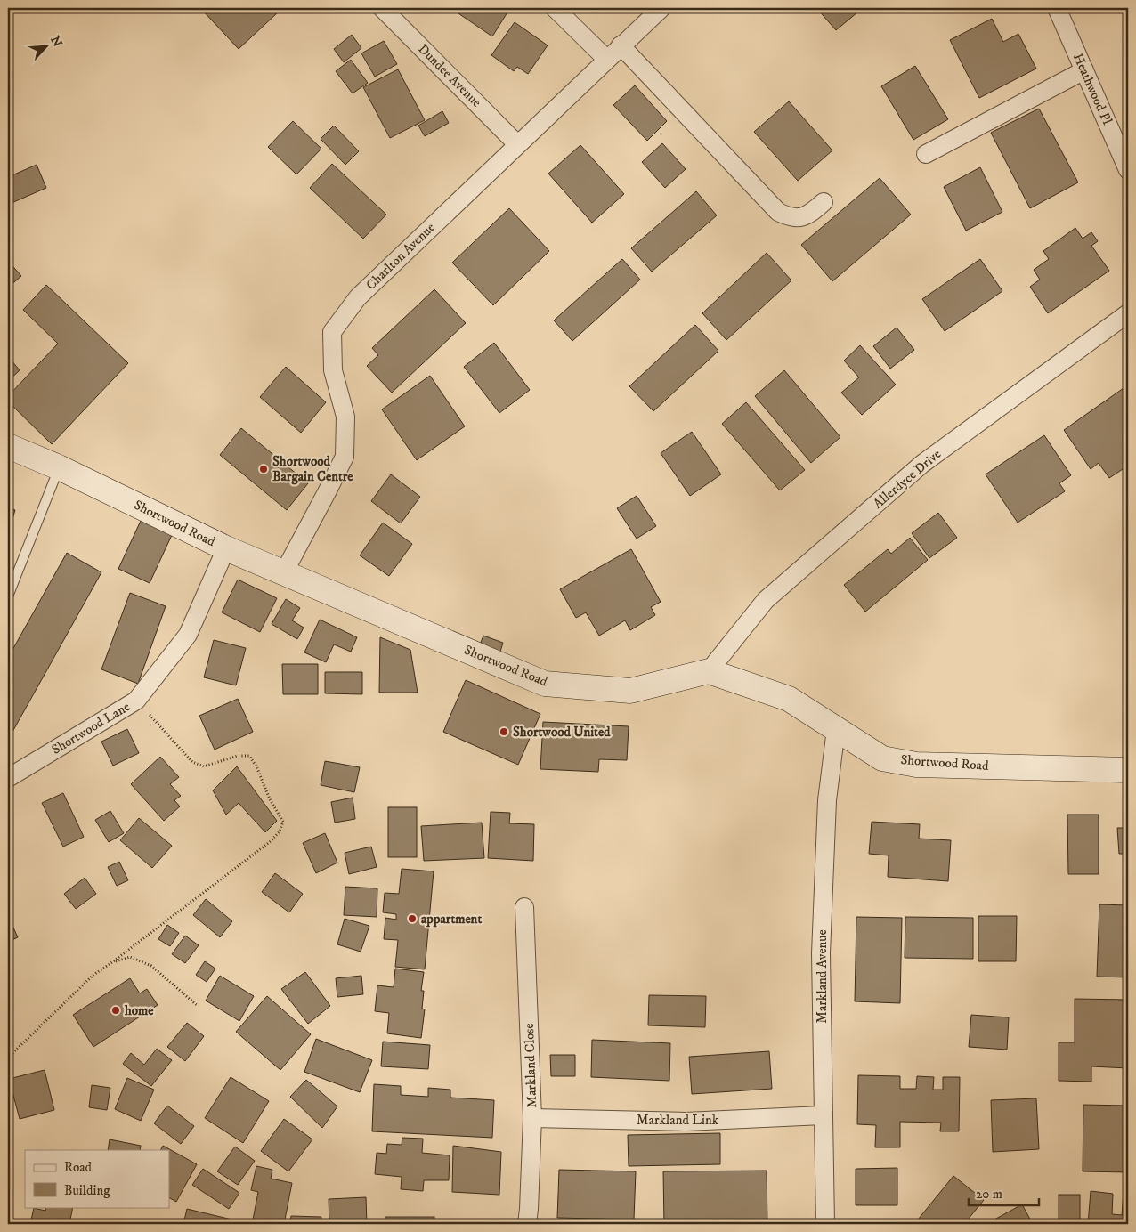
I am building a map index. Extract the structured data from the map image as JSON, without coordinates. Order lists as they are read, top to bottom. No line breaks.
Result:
{"streets":{"main road":["Shortwood Road"],"street":["Dundee Avenue","Heathwood Pl","Charlton Avenue","Allerdyce Drive","Shortwood Lane","Markland Avenue","Markland Close","Markland Link"]},"crossings":[["Dundee Avenue","Charlton Avenue"],["Charlton Avenue","Shortwood Road"],["Allerdyce Drive","Shortwood Road"],["Shortwood Road","Shortwood Lane"],["Shortwood Road","Markland Avenue"],["Markland Avenue","Markland Link"],["Markland Close","Markland Link"]],"places":["Shortwood Bargain Centre","Shortwood United","appartment","home"],"legend":["Road","Building"],"scale_bar":"20 m","north":"top right"}
